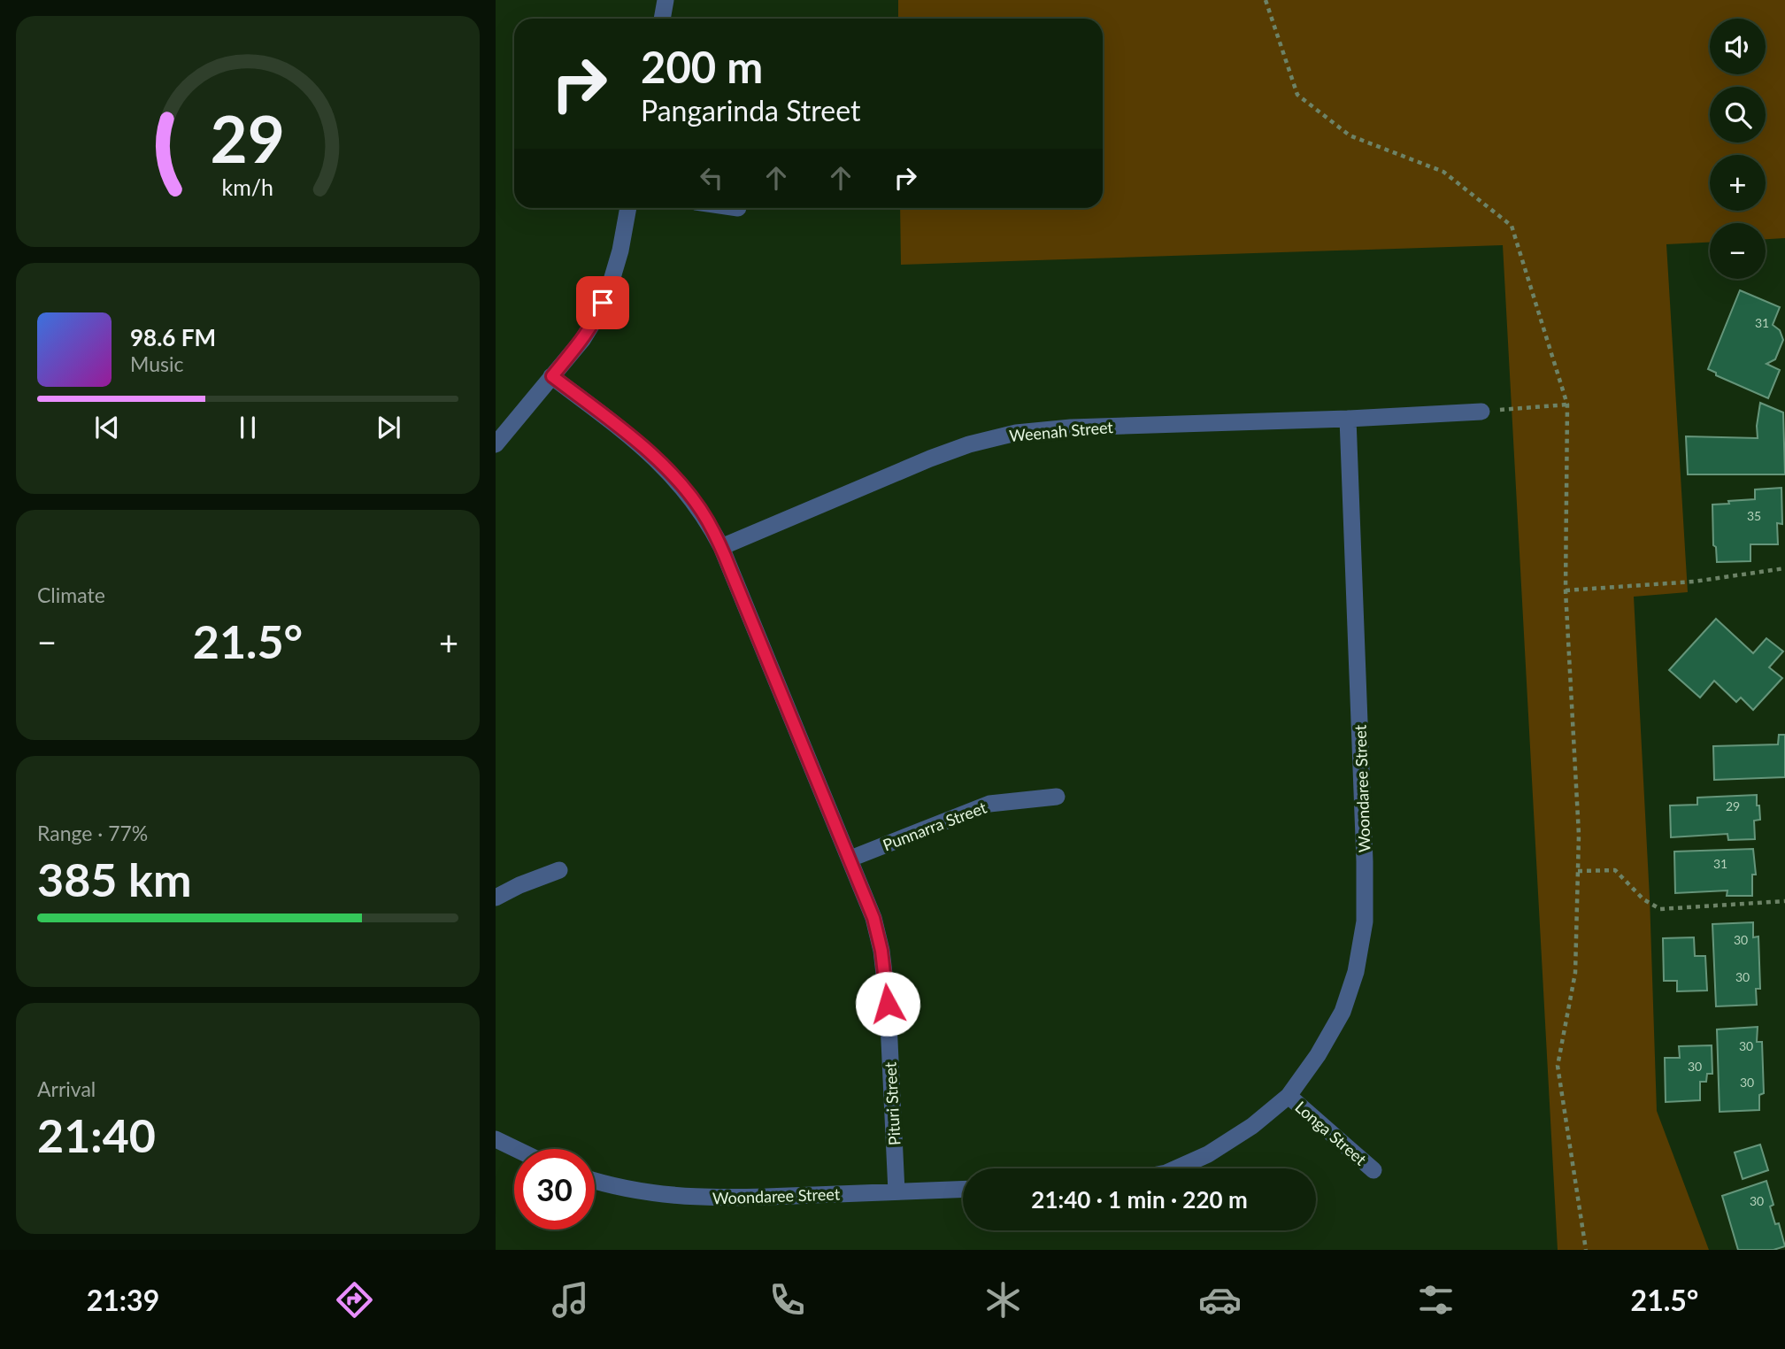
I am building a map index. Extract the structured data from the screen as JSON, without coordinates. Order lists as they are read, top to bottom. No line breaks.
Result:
{"streets":{"street":["Weenah Street","Woondaree Street","Punnarra Street","Pituri Street","Longa Street"]},"crossings":[["Weenah Street","Woondaree Street"],["Weenah Street","Pituri Street"],["Woondaree Street","Pituri Street"],["Woondaree Street","Longa Street"],["Punnarra Street","Pituri Street"]],"house_numbers":["31","35","29","31","30","30","30","30","30","30"],"page":{"map_buttons":["+","−"],"turn":["200 m","Pangarinda Street"],"song":["98.6 FM","Music"],"tile":["Climate",["Range · 77%","385 km"],["Arrival","21:40"]],"heat":["−","21.5°","+"],"limit":"30","trip":"21:40 · 1 min · 220 m","tabs":["21:39","21.5°"],"gauge":["29","km/h"]}}
